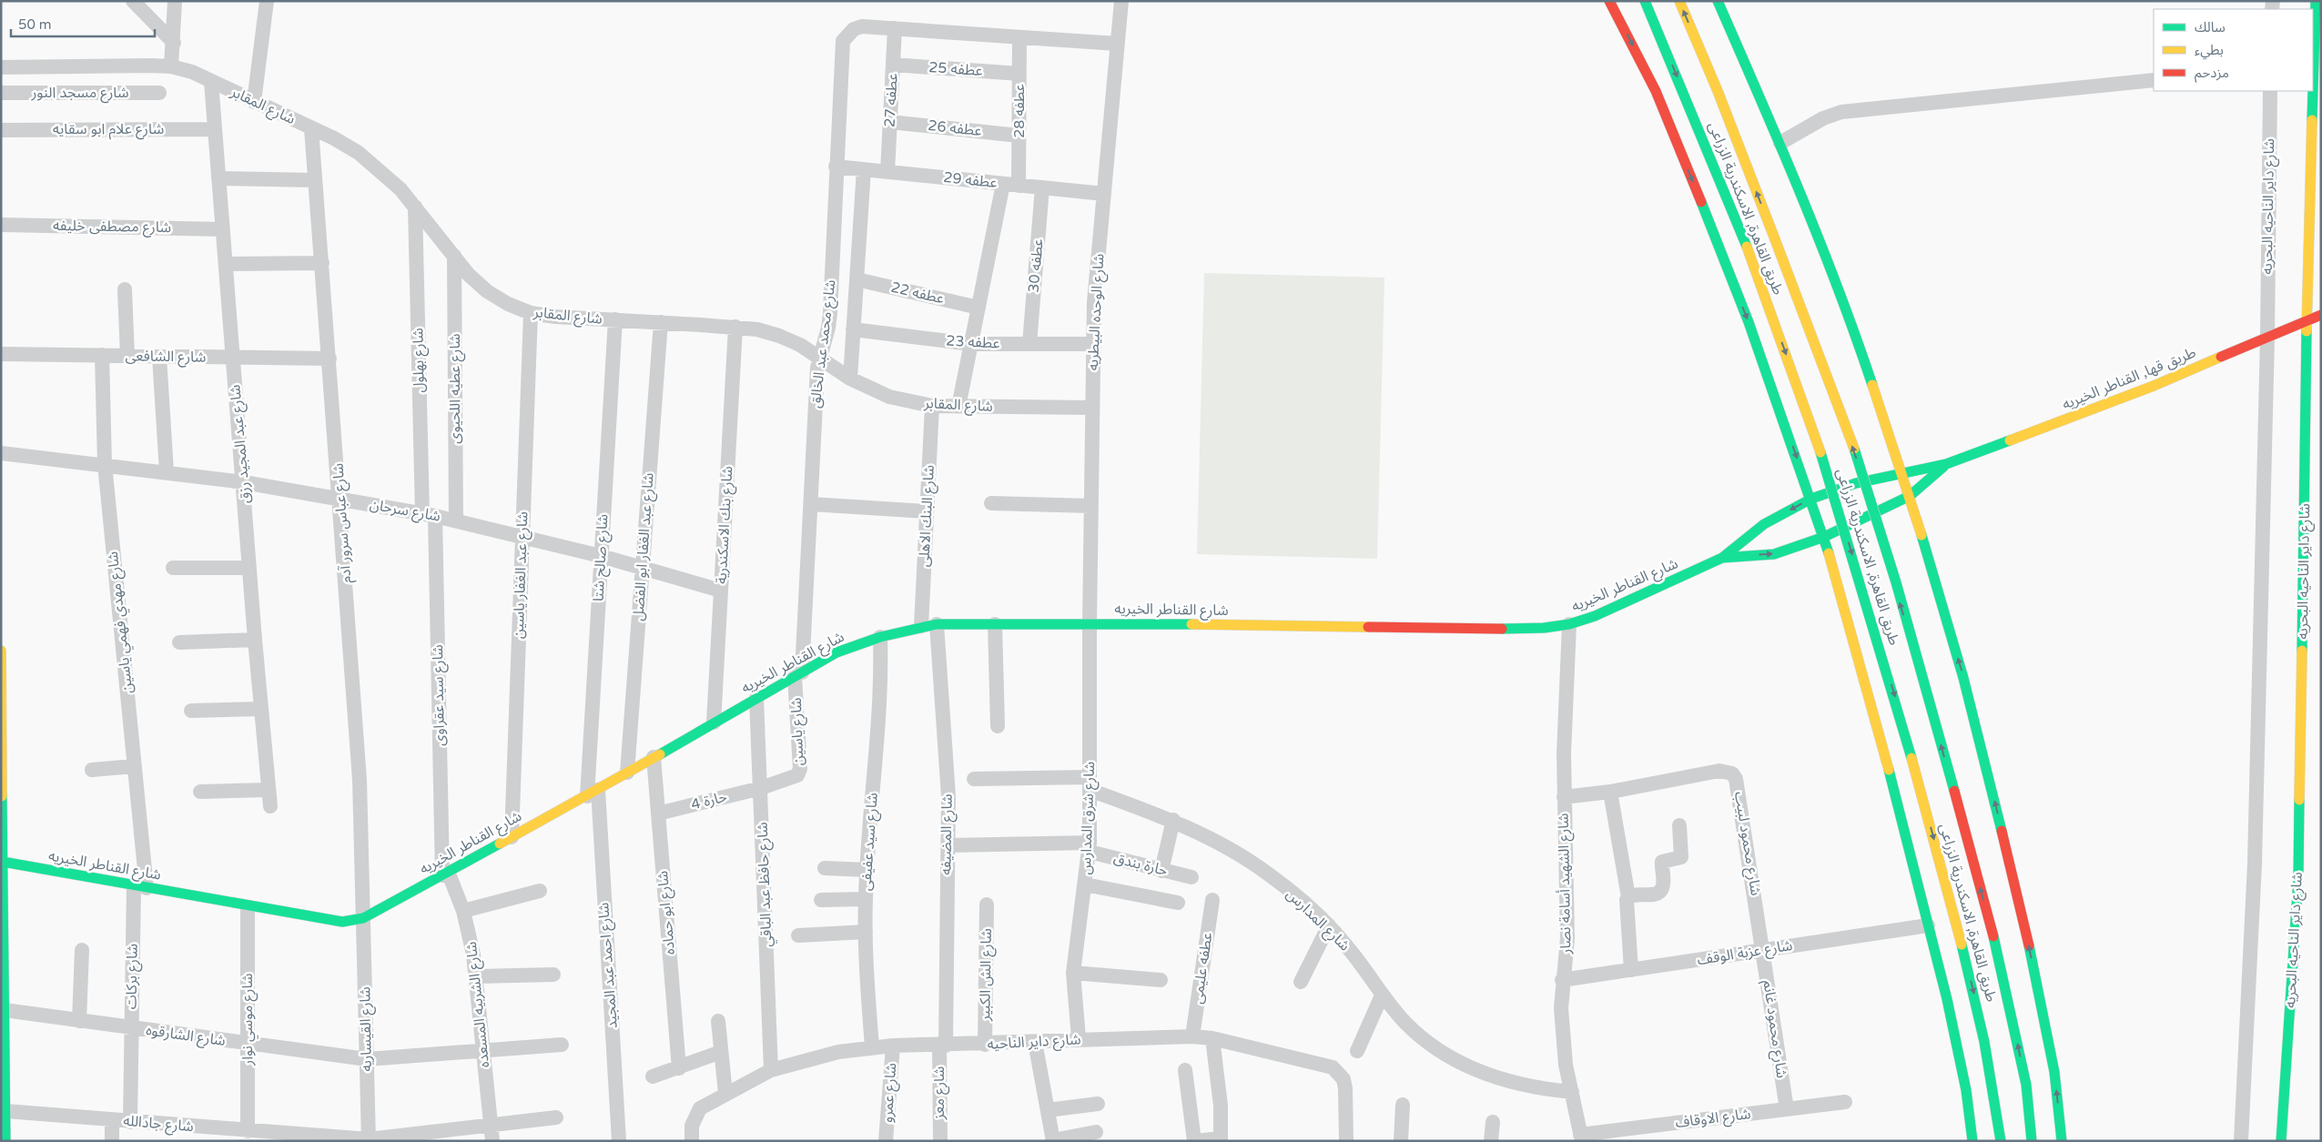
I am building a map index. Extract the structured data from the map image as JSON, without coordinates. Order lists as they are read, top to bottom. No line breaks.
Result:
{"streets":{"main road":["شارع داير الناحيه البحريه","طريق القاهرة, الاسكندرية الزراعى","طريق قها, القناطر الخيريه","شارع القناطر الخيريه"],"street":["عطفه 25","شارع مسجد النور","عطفه 27","شارع المقابر","عطفه 28","عطفه 26","شارع علام ابو سقايه","عطفه 29","شارع مصطفى خليفه","عطفه 30","عطفه 22","شارع الوحده البيطريه","عطفه 23","شارع محمد عبد الخالق","شارع الشافعى","شارع بهلول","شارع عطيه اللحيوى","شارع عبد المجيد رزق","شارع سرحان","شارع البنك الاهلى","شارع عباس سرور آدم","شارع بنك الاسكندرية","شارع عبد الغفار ابو الفضل","شارع صالح شتا","شارع عبد الغفار ياسين","شارع مهدي فهمي ياسين","شارع سيد عقراوى","شارع ياسين","حارة 4","شارع شرق المدارس","شارع المضيفه","شارع سيد عفيفى","شارع محمود لبيب","حارة بندق","شارع الشهيد أسامة نصار","شارع حافظ عبد الباقي","شارع ابو حماده","شارع المدارس","شارع عزبة الوقف","شارع احمد عبد المجيد","عطفه عليمى","شارع الش الكبير","شارع بركات","شارع الشربيه المسعده","شارع موسي نوار","شارع القيساريه","شارع محمود غانم","شارع الشارقوه","شارع داير الناحيه","شارع عمرو","شارع معز","شارع الاوقاف","شارع جادالله"]},"crossings":[["عطفه 25","عطفه 27"],["عطفه 25","عطفه 28"],["عطفه 27","عطفه 26"],["عطفه 27","عطفه 29"],["عطفه 27","شارع محمد عبد الخالق"],["شارع المقابر","شارع الوحده البيطريه"],["شارع المقابر","شارع محمد عبد الخالق"],["شارع المقابر","شارع بهلول"],["شارع المقابر","شارع عطيه اللحيوى"],["شارع المقابر","شارع عبد المجيد رزق"],["شارع المقابر","شارع البنك الاهلى"],["شارع المقابر","شارع عباس سرور آدم"],["شارع المقابر","شارع بنك الاسكندرية"],["شارع المقابر","شارع عبد الغفار ابو الفضل"],["شارع المقابر","شارع صالح شتا"],["شارع المقابر","شارع عبد الغفار ياسين"],["عطفه 28","عطفه 26"],["عطفه 28","عطفه 29"],["شارع علام ابو سقايه","شارع عبد المجيد رزق"],["عطفه 29","عطفه 30"],["عطفه 29","شارع الوحده البيطريه"],["عطفه 29","شارع محمد عبد الخالق"],["شارع داير الناحيه البحريه","طريق قها, القناطر الخيريه"],["شارع مصطفى خليفه","شارع عبد المجيد رزق"],["عطفه 30","عطفه 23"],["شارع الوحده البيطريه","عطفه 23"],["شارع الوحده البيطريه","شارع القناطر الخيريه"],["شارع الوحده البيطريه","شارع شرق المدارس"],["شارع محمد عبد الخالق","شارع القناطر الخيريه"],["شارع محمد عبد الخالق","شارع ياسين"],["شارع الشافعى","شارع عبد المجيد رزق"],["شارع الشافعى","شارع عباس سرور آدم"],["شارع الشافعى","شارع مهدي فهمي ياسين"],["شارع بهلول","شارع سرحان"],["شارع بهلول","شارع سيد عقراوى"],["طريق قها, القناطر الخيريه","شارع القناطر الخيريه"],["شارع عطيه اللحيوى","شارع سرحان"],["شارع عبد المجيد رزق","شارع سرحان"],["شارع سرحان","شارع عباس سرور آدم"],["شارع سرحان","شارع بنك الاسكندرية"],["شارع سرحان","شارع عبد الغفار ابو الفضل"],["شارع سرحان","شارع صالح شتا"],["شارع سرحان","شارع عبد الغفار ياسين"],["شارع سرحان","شارع مهدي فهمي ياسين"],["شارع سرحان","شارع سيد عقراوى"],["شارع البنك الاهلى","شارع القناطر الخيريه"],["شارع عباس سرور آدم","شارع القناطر الخيريه"],["شارع عباس سرور آدم","شارع القيساريه"],["شارع بنك الاسكندرية","شارع القناطر الخيريه"],["شارع عبد الغفار ابو الفضل","شارع القناطر الخيريه"],["شارع صالح شتا","شارع القناطر الخيريه"],["شارع صالح شتا","شارع احمد عبد المجيد"],["شارع عبد الغفار ياسين","شارع القناطر الخيريه"],["شارع القناطر الخيريه","شارع مهدي فهمي ياسين"],["شارع القناطر الخيريه","شارع سيد عقراوى"],["شارع القناطر الخيريه","شارع ياسين"],["شارع القناطر الخيريه","شارع شرق المدارس"],["شارع القناطر الخيريه","شارع المضيفه"],["شارع القناطر الخيريه","شارع سيد عفيفى"],["شارع القناطر الخيريه","شارع الشهيد أسامة نصار"],["شارع القناطر الخيريه","شارع حافظ عبد الباقي"],["شارع القناطر الخيريه","شارع ابو حماده"],["شارع القناطر الخيريه","شارع احمد عبد المجيد"],["شارع القناطر الخيريه","شارع بركات"],["شارع القناطر الخيريه","شارع الشربيه المسعده"],["شارع القناطر الخيريه","شارع موسي نوار"],["شارع القناطر الخيريه","شارع القيساريه"],["شارع مهدي فهمي ياسين","شارع بركات"],["شارع سيد عقراوى","شارع الشربيه المسعده"],["شارع ياسين","حارة 4"],["شارع ياسين","شارع حافظ عبد الباقي"],["حارة 4","شارع حافظ عبد الباقي"],["حارة 4","شارع ابو حماده"],["شارع شرق المدارس","حارة بندق"],["شارع شرق المدارس","شارع المدارس"],["شارع شرق المدارس","شارع داير الناحيه"],["شارع المضيفه","حارة بندق"],["شارع المضيفه","شارع داير الناحيه"],["شارع المضيفه","شارع معز"],["شارع سيد عفيفى","شارع داير الناحيه"],["شارع محمود لبيب","شارع الشهيد أسامة نصار"],["شارع محمود لبيب","شارع عزبة الوقف"],["شارع محمود لبيب","شارع محمود غانم"],["شارع الشهيد أسامة نصار","شارع المدارس"],["شارع الشهيد أسامة نصار","شارع عزبة الوقف"],["شارع الشهيد أسامة نصار","شارع الاوقاف"],["شارع حافظ عبد الباقي","شارع داير الناحيه"],["شارع عزبة الوقف","شارع محمود غانم"],["عطفه عليمى","شارع داير الناحيه"],["شارع الش الكبير","شارع داير الناحيه"],["شارع بركات","شارع الشارقوه"],["شارع بركات","شارع جادالله"],["شارع الشربيه المسعده","شارع الشارقوه"],["شارع الشربيه المسعده","شارع جادالله"],["شارع موسي نوار","شارع الشارقوه"],["شارع موسي نوار","شارع جادالله"],["شارع القيساريه","شارع الشارقوه"],["شارع القيساريه","شارع جادالله"],["شارع محمود غانم","شارع الاوقاف"],["شارع داير الناحيه","شارع عمرو"],["شارع داير الناحيه","شارع معز"]],"legend":["سالك","بطيء","مزدحم"],"scale_bar":"50 m"}
